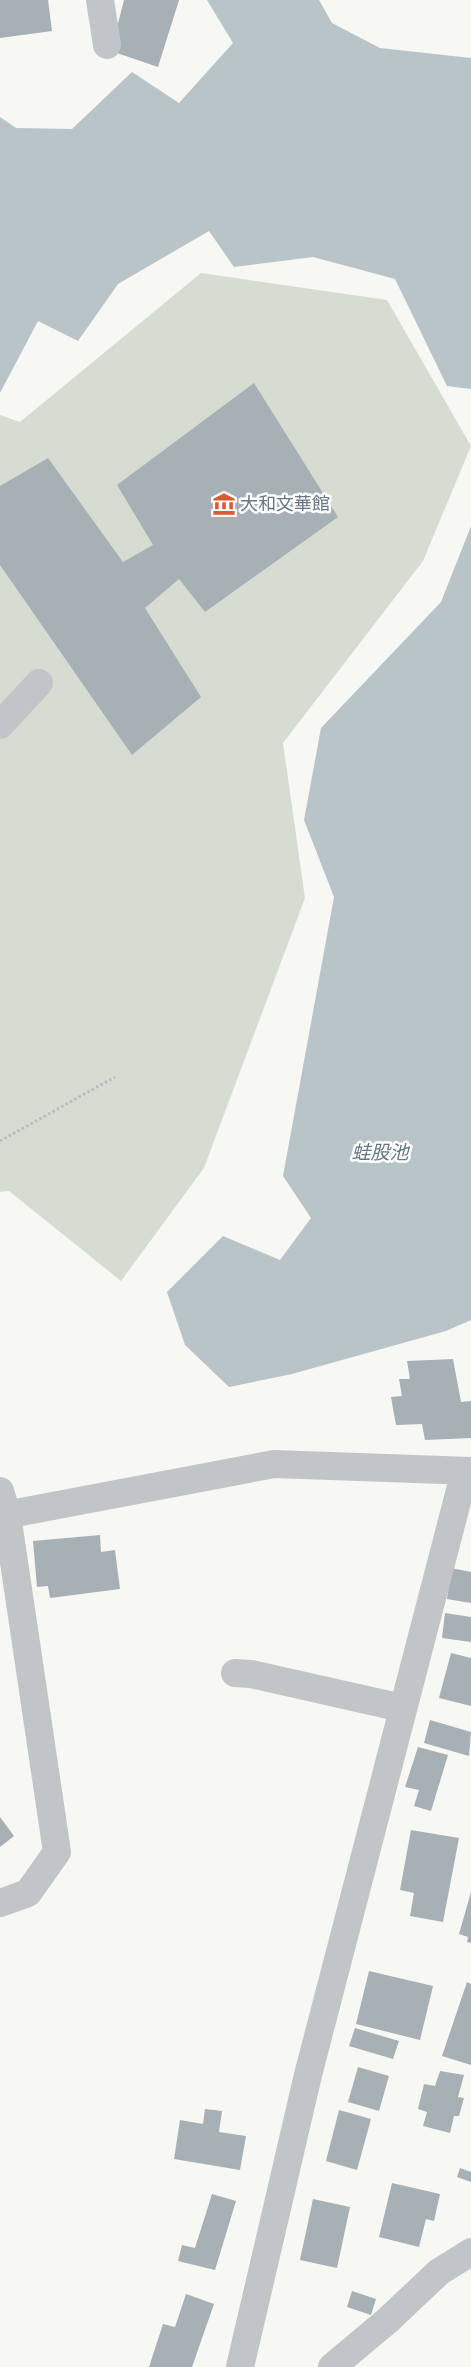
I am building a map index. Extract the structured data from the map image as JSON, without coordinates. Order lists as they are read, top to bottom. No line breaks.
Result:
{"water":["蛙股池"],"places":{"museum":["大和文華館"]}}
